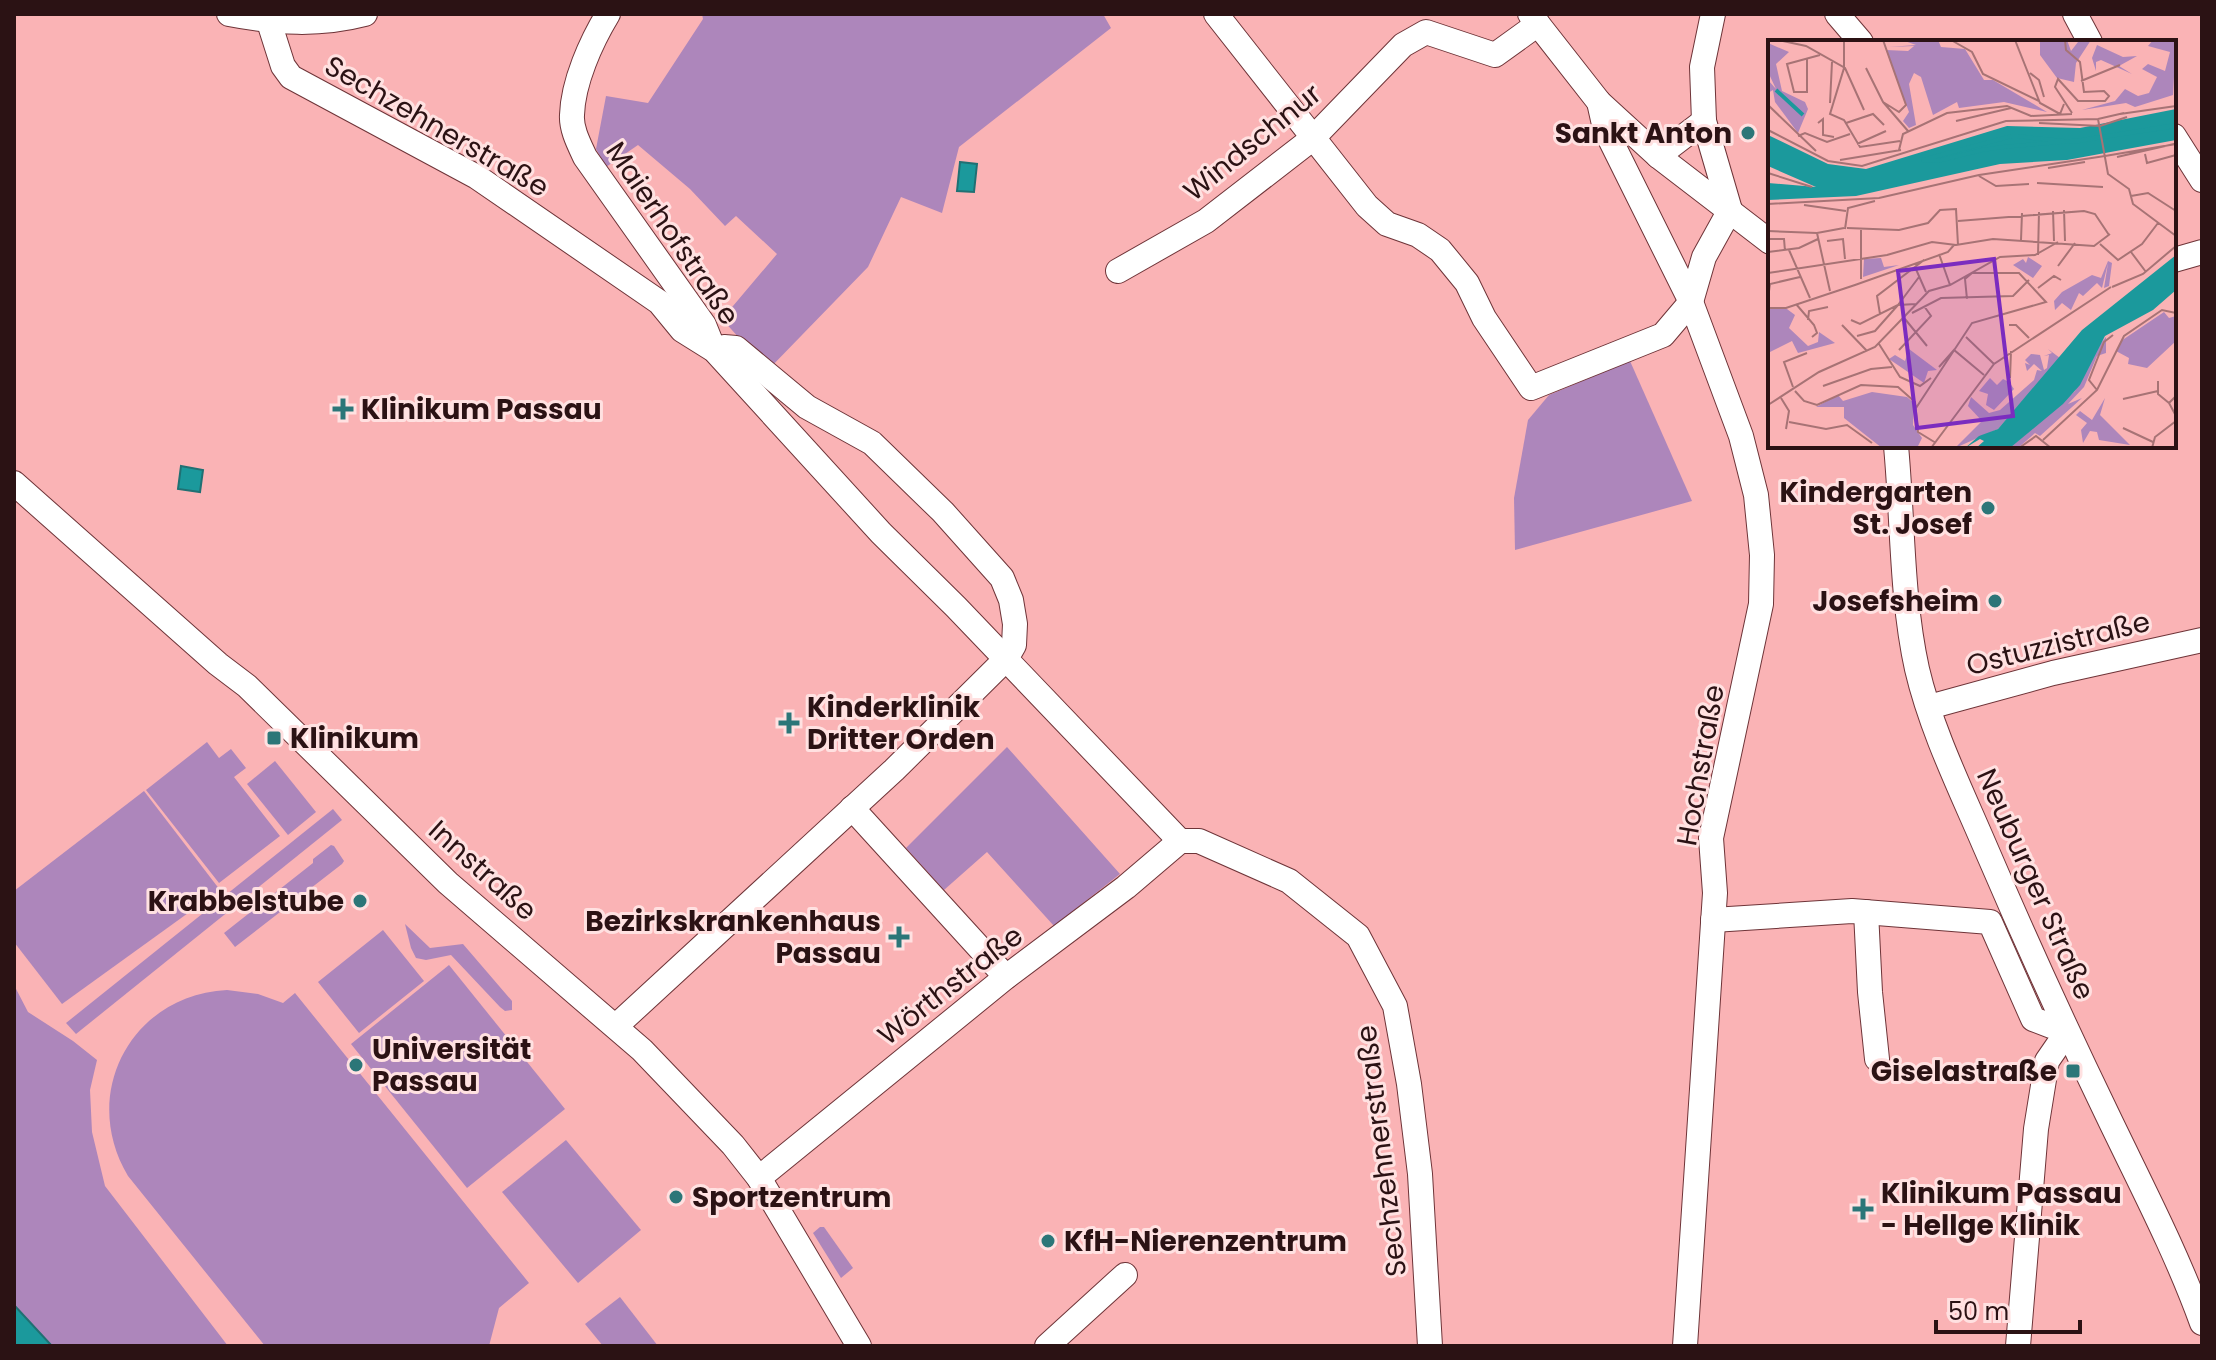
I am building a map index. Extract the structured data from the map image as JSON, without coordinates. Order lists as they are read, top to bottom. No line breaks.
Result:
{"streets":{"street":["Sechzehnerstraße","Windschnur","Maierhofstraße","Ostuzzistraße","Hochstraße","Innstraße","Neuburger Straße","Wörthstraße"]},"crossings":[["Sechzehnerstraße","Maierhofstraße"],["Sechzehnerstraße","Wörthstraße"],["Ostuzzistraße","Neuburger Straße"],["Innstraße","Wörthstraße"]],"places":{"other":["Sankt Anton","Kindergarten St. Josef","Josefsheim","Krabbelstube","Universität Passau","Sportzentrum","KfH-Nierenzentrum"],"health":["Klinikum Passau","Kinderklinik Dritter Orden","Bezirkskrankenhaus Passau","Klinikum Passau - Hellge Klinik"],"transit":["Klinikum","Giselastraße"]},"scale_bar":"50 m"}
